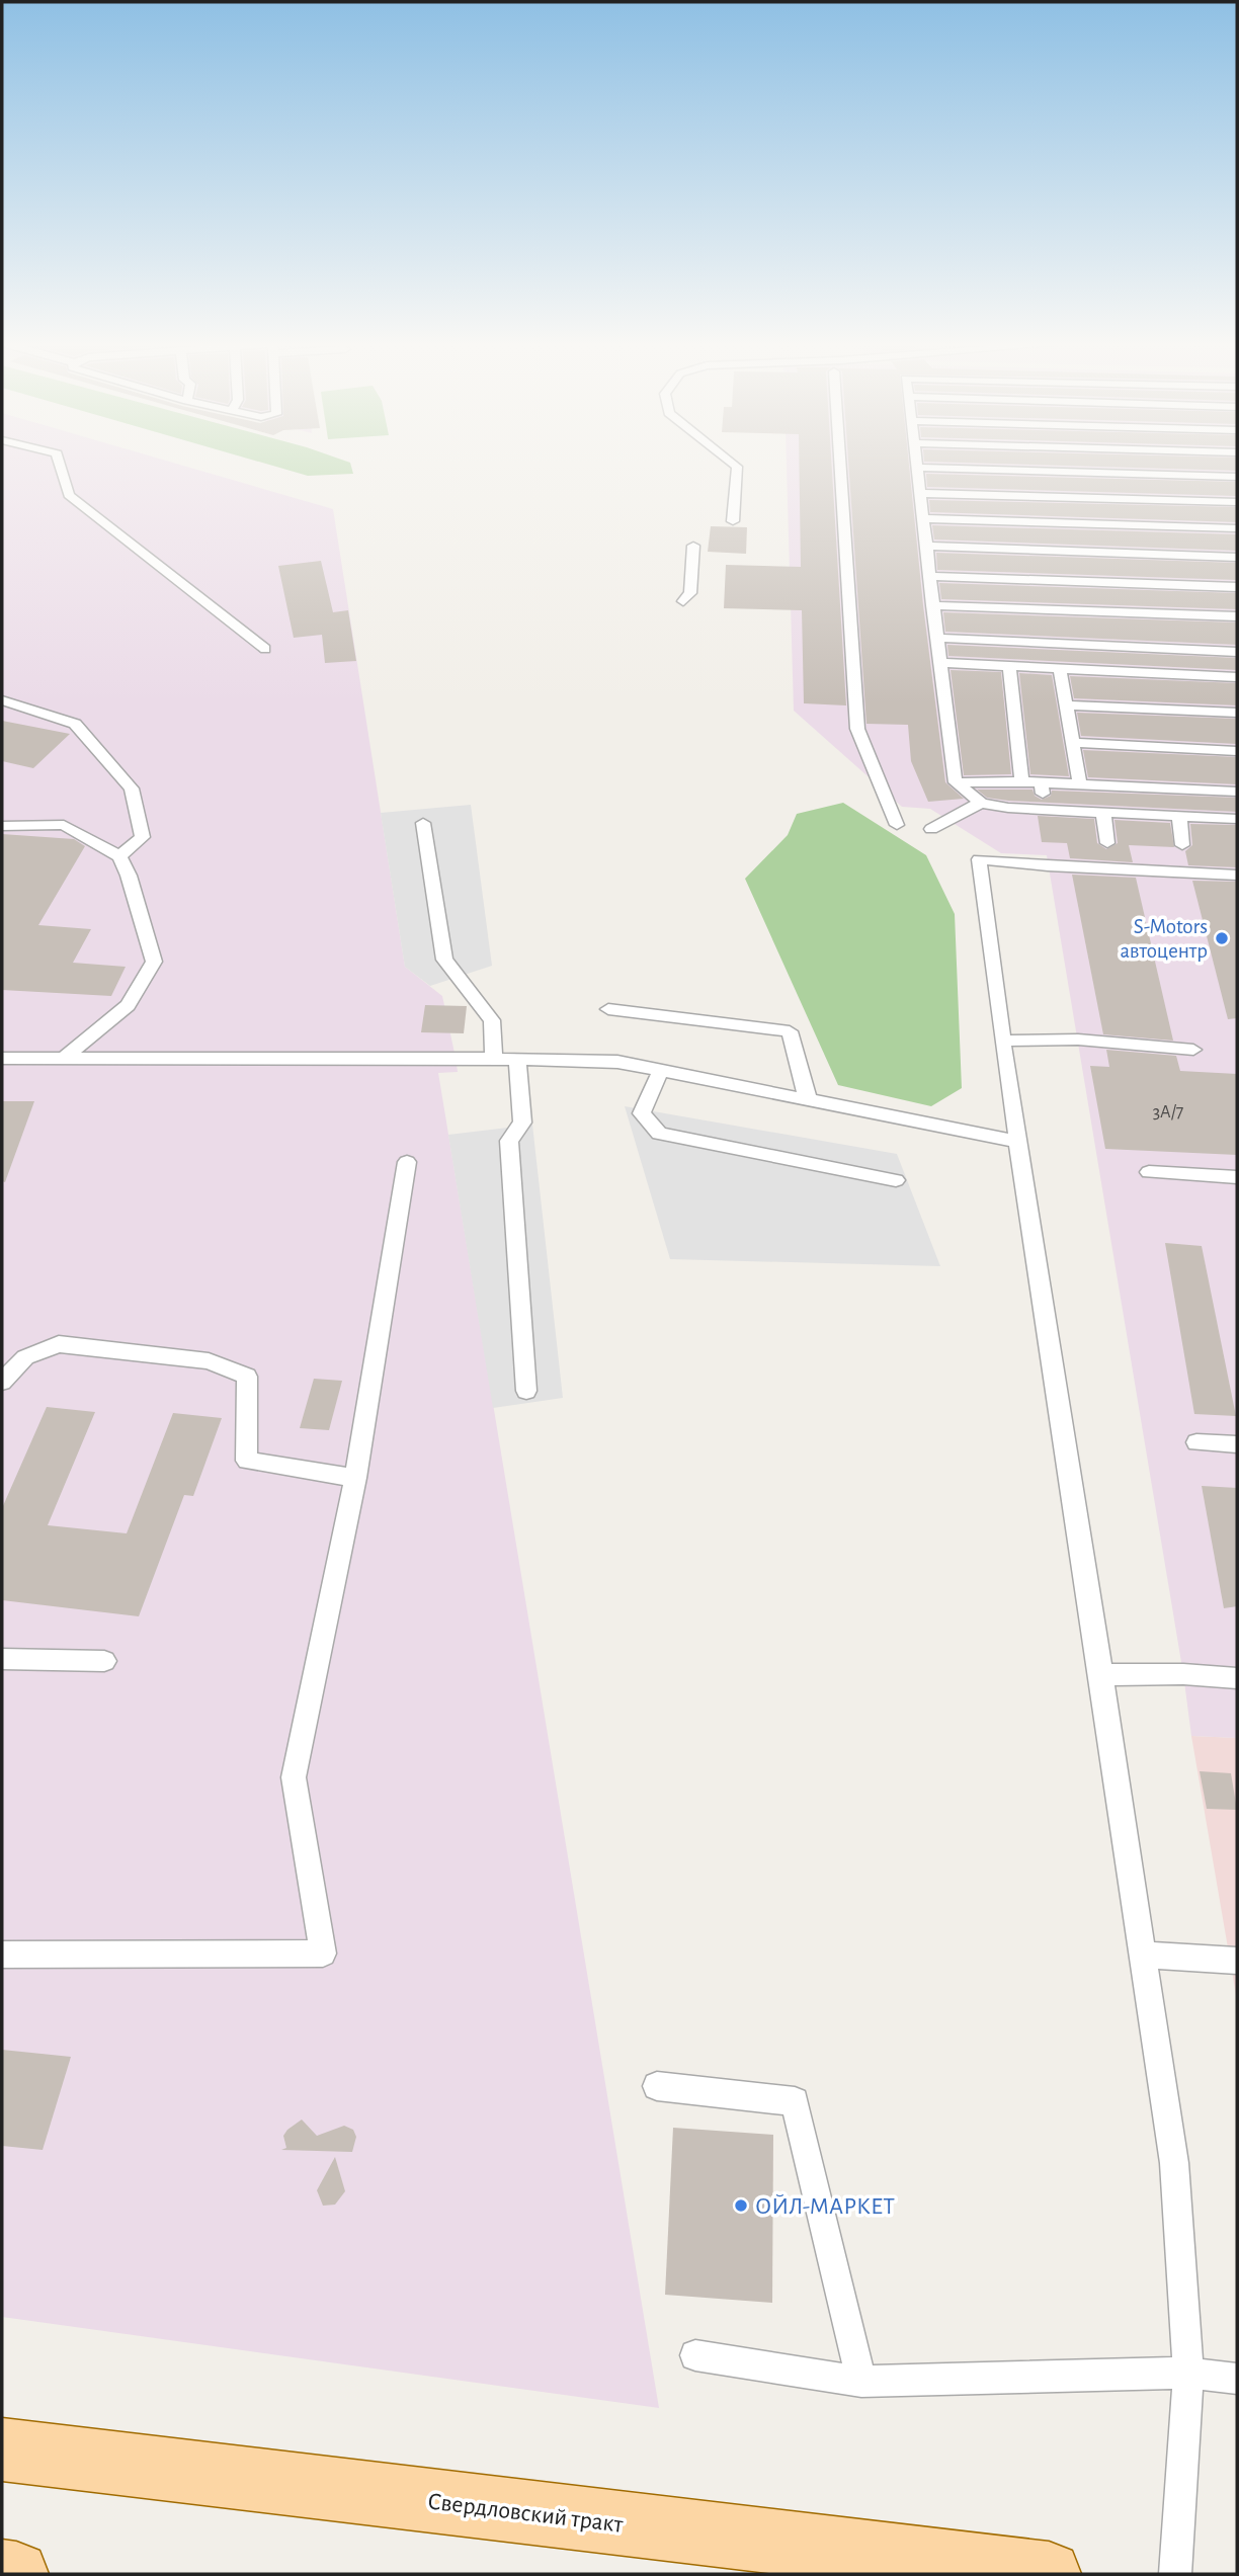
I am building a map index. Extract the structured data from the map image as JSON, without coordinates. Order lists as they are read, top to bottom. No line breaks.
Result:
{"streets":{"main road":["Свердловский тракт"]},"places":["S-Motors автоцентр","ОЙЛ-МАРКЕТ"],"house_numbers":["3А/7"]}
